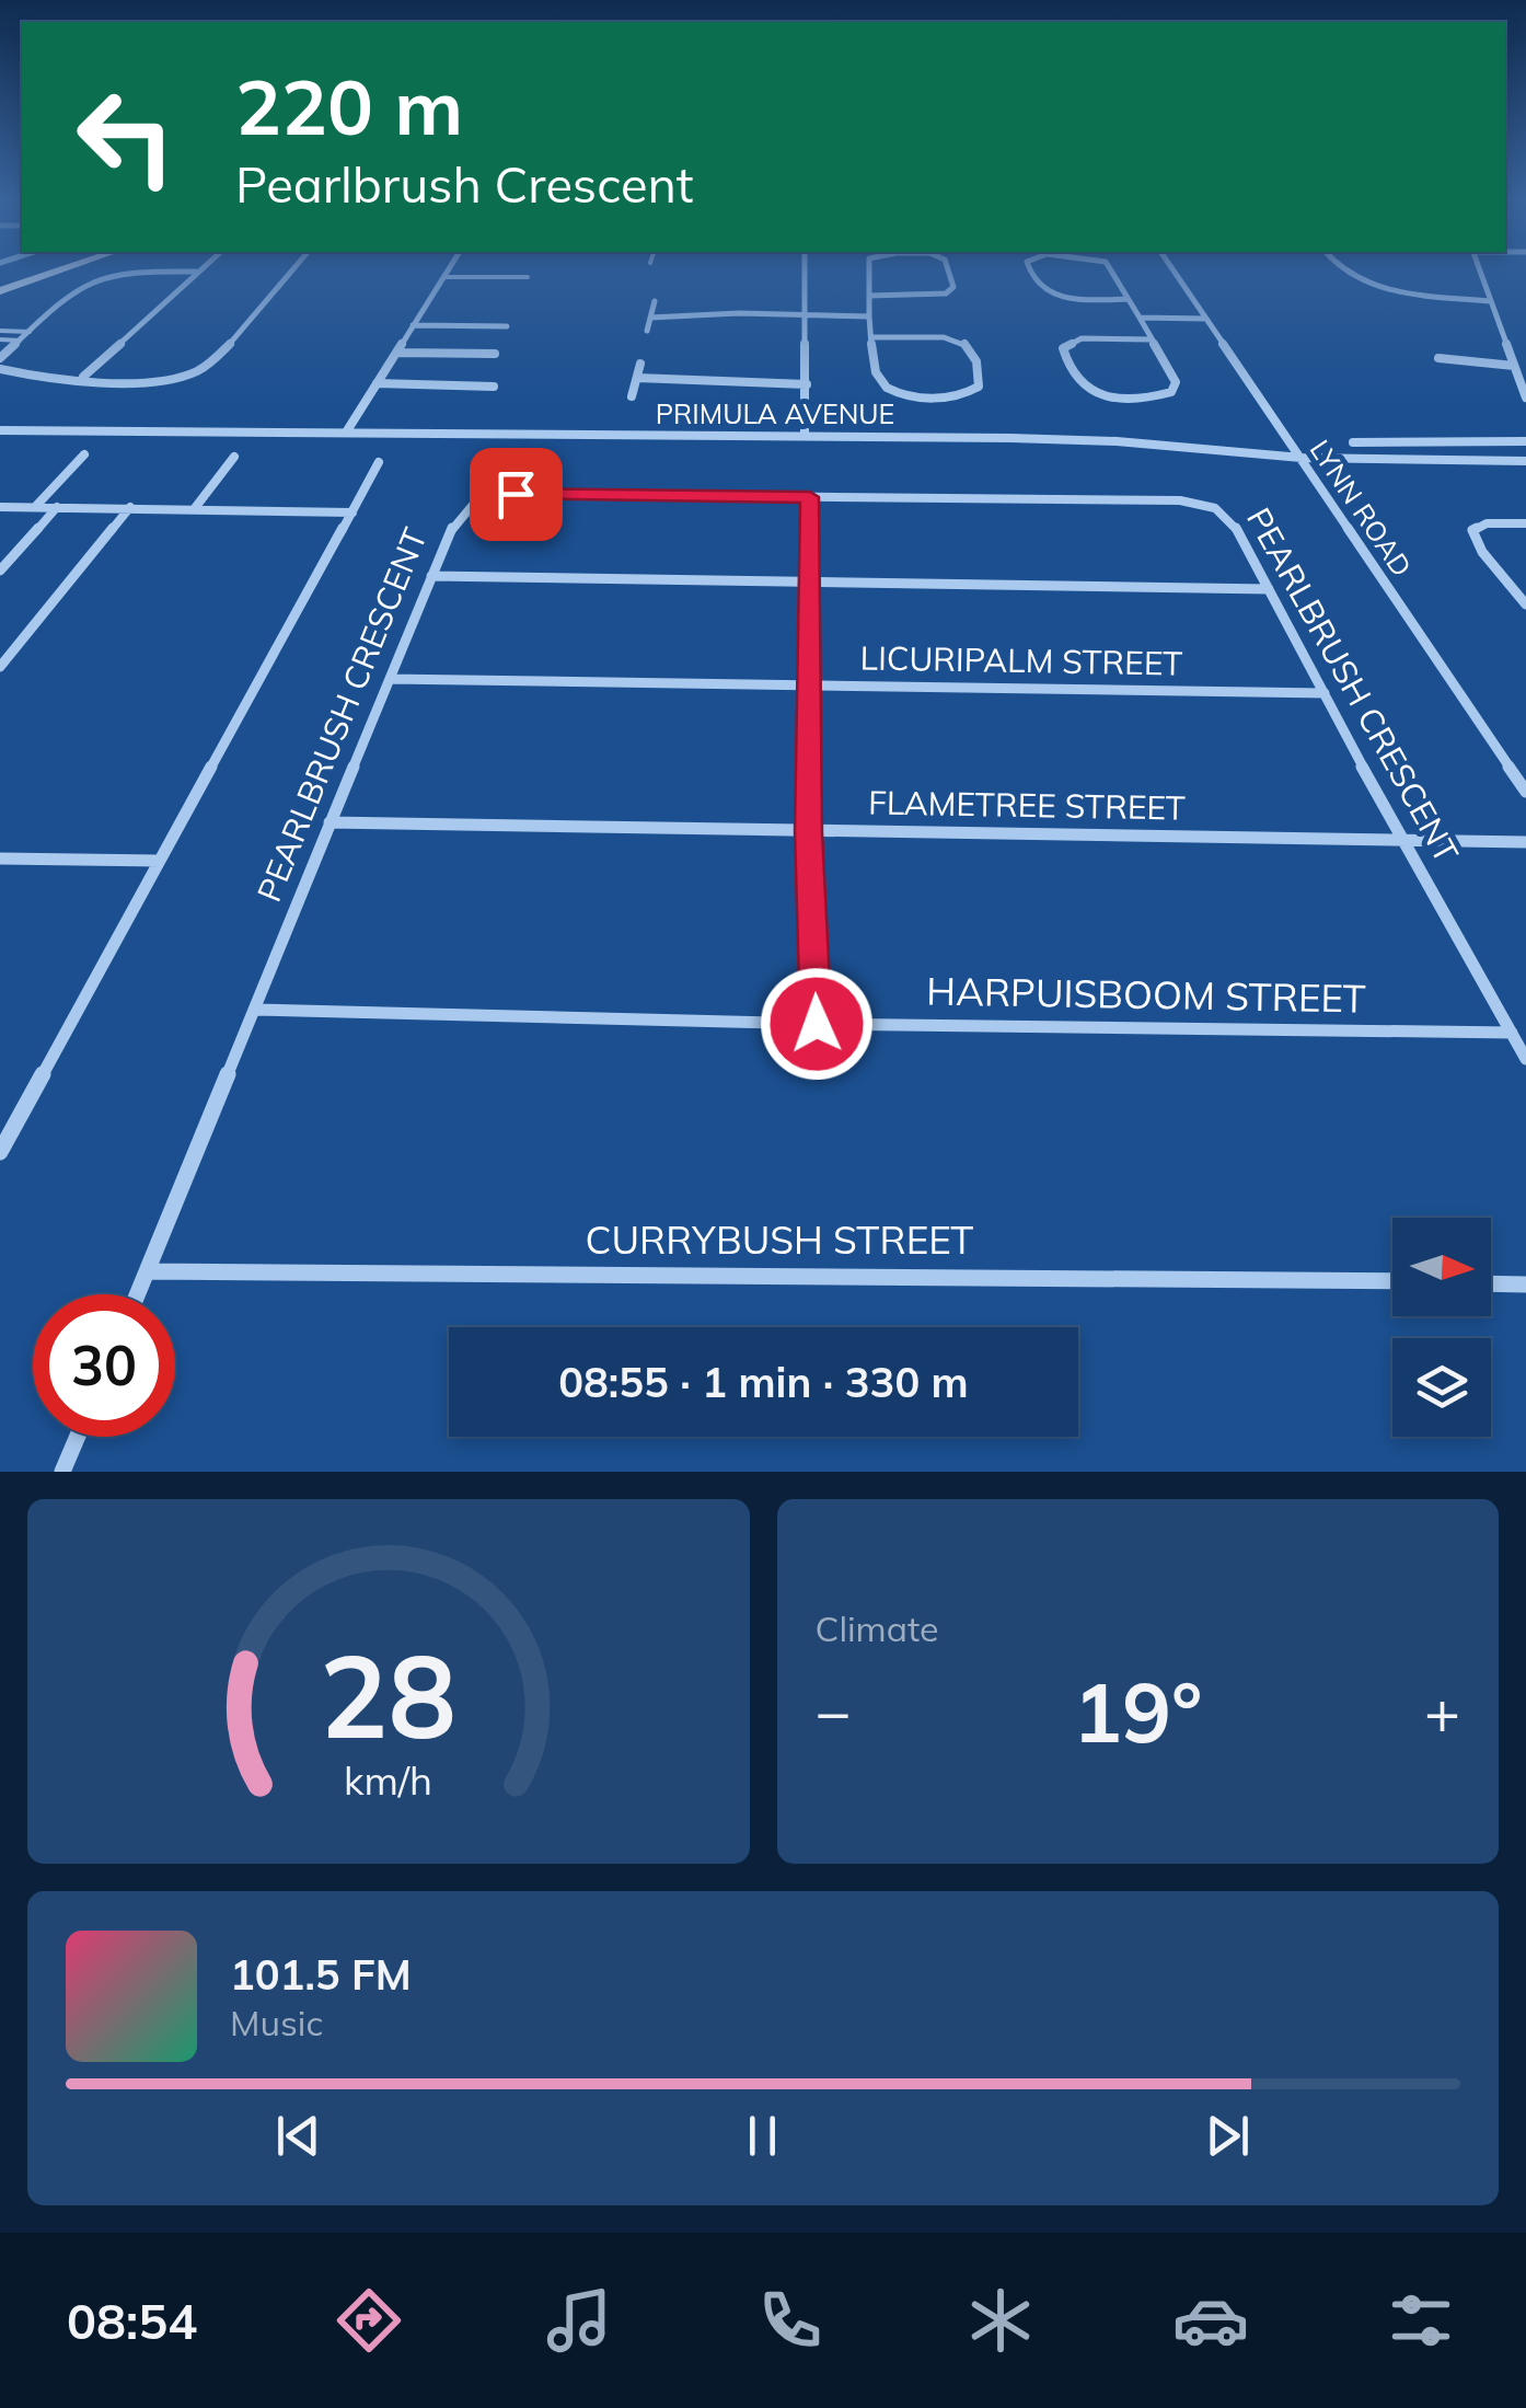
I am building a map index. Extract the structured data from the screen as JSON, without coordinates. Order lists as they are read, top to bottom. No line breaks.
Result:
{"streets":{"street":["PRIMULA AVENUE","LYNN ROAD","LICURIPALM STREET","PEARLBRUSH CRESCENT","FLAMETREE STREET","HARPUISBOOM STREET","CURRYBUSH STREET"]},"crossings":[["PRIMULA AVENUE","LYNN ROAD"],["LICURIPALM STREET","PEARLBRUSH CRESCENT"],["PEARLBRUSH CRESCENT","FLAMETREE STREET"],["PEARLBRUSH CRESCENT","HARPUISBOOM STREET"],["PEARLBRUSH CRESCENT","CURRYBUSH STREET"]],"north":"right","page":{"turn":["220 m","Pearlbrush Crescent"],"limit":"30","trip":"08:55 · 1 min · 330 m","tile":"Climate","heat":["−","19°","+"],"song":["101.5 FM","Music"],"tabs":"08:54","gauge":["28","km/h"]}}
